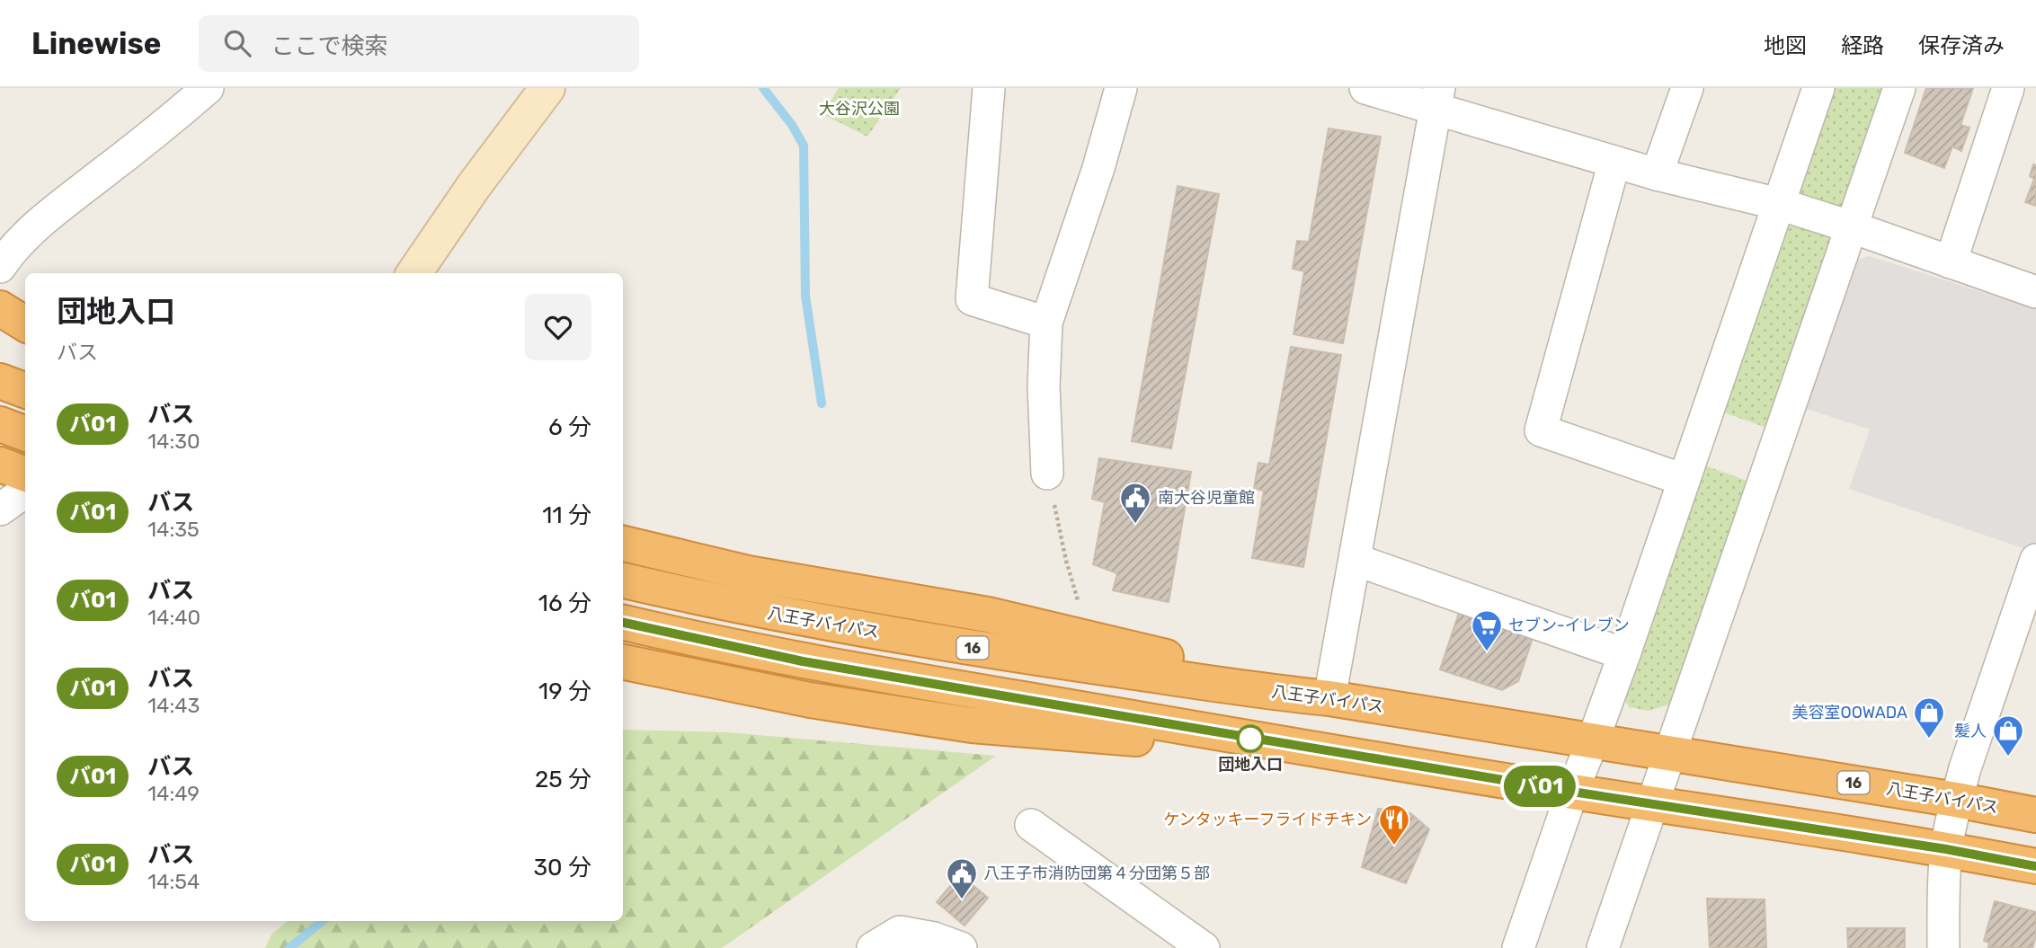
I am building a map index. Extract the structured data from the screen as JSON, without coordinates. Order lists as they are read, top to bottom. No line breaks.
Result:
{"streets":{"highway":["八王子バイパス","16"]},"parks":["大谷沢公園"],"places":{"public building":["南大谷児童館","八王子市消防団第４分団第５部"],"supermarket":["セブン-イレブン"],"other":["団地入口"],"shop":["美容室OOWADA","髪人"],"restaurant":["ケンタッキーフライドチキン"]},"lines":["bus line バ01"],"page":{"header":"Linewise","search":"ここで検索","nav":["地図","経路","保存済み"],"on_map":"バ01","heading":["団地入口","バス"],"list":[{"mark":"バ01","name":"バス","note":"14:30","value":"6 分"},{"mark":"バ01","name":"バス","note":"14:35","value":"11 分"},{"mark":"バ01","name":"バス","note":"14:40","value":"16 分"},{"mark":"バ01","name":"バス","note":"14:43","value":"19 分"},{"mark":"バ01","name":"バス","note":"14:49","value":"25 分"},{"mark":"バ01","name":"バス","note":"14:54","value":"30 分"}]}}
